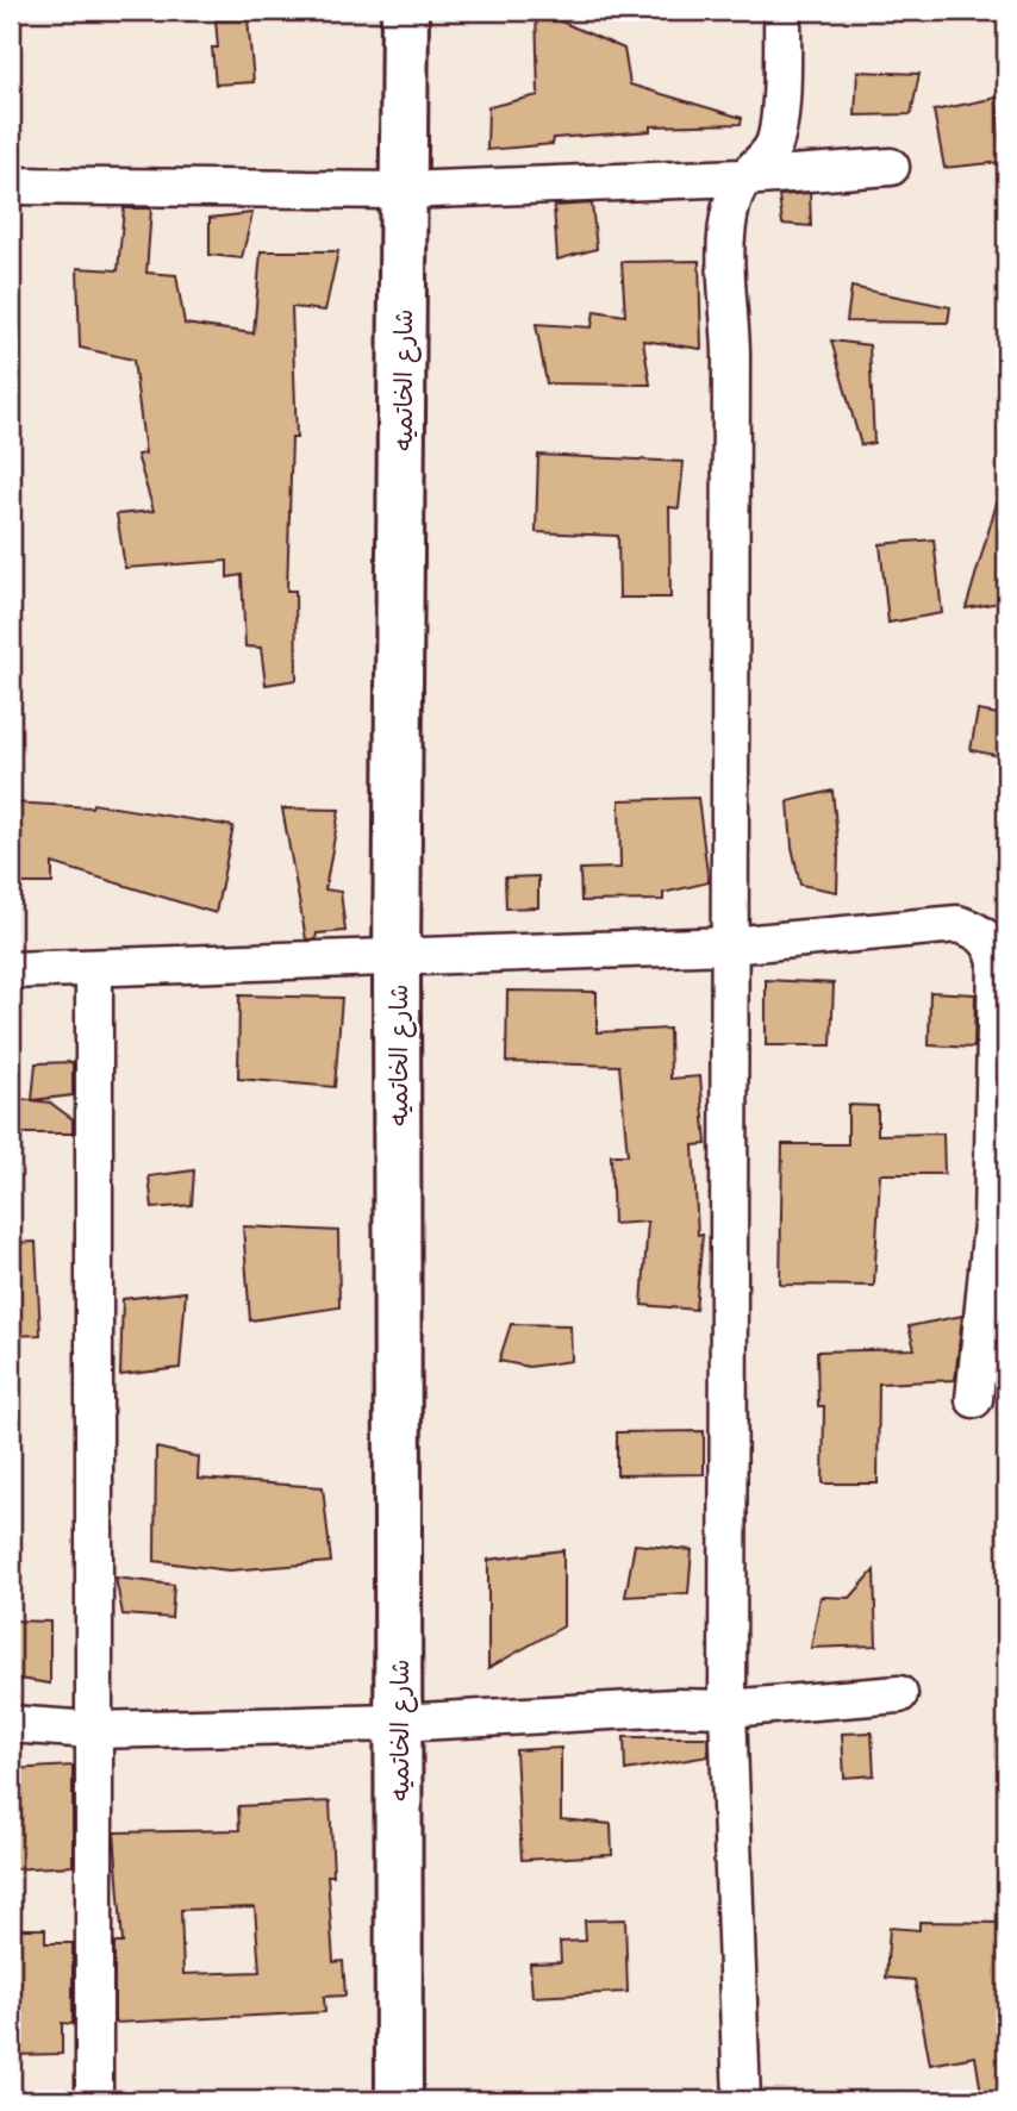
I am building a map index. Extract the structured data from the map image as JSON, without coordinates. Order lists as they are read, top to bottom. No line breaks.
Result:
{"streets":{"street":["شارع الخاتميه"]}}
